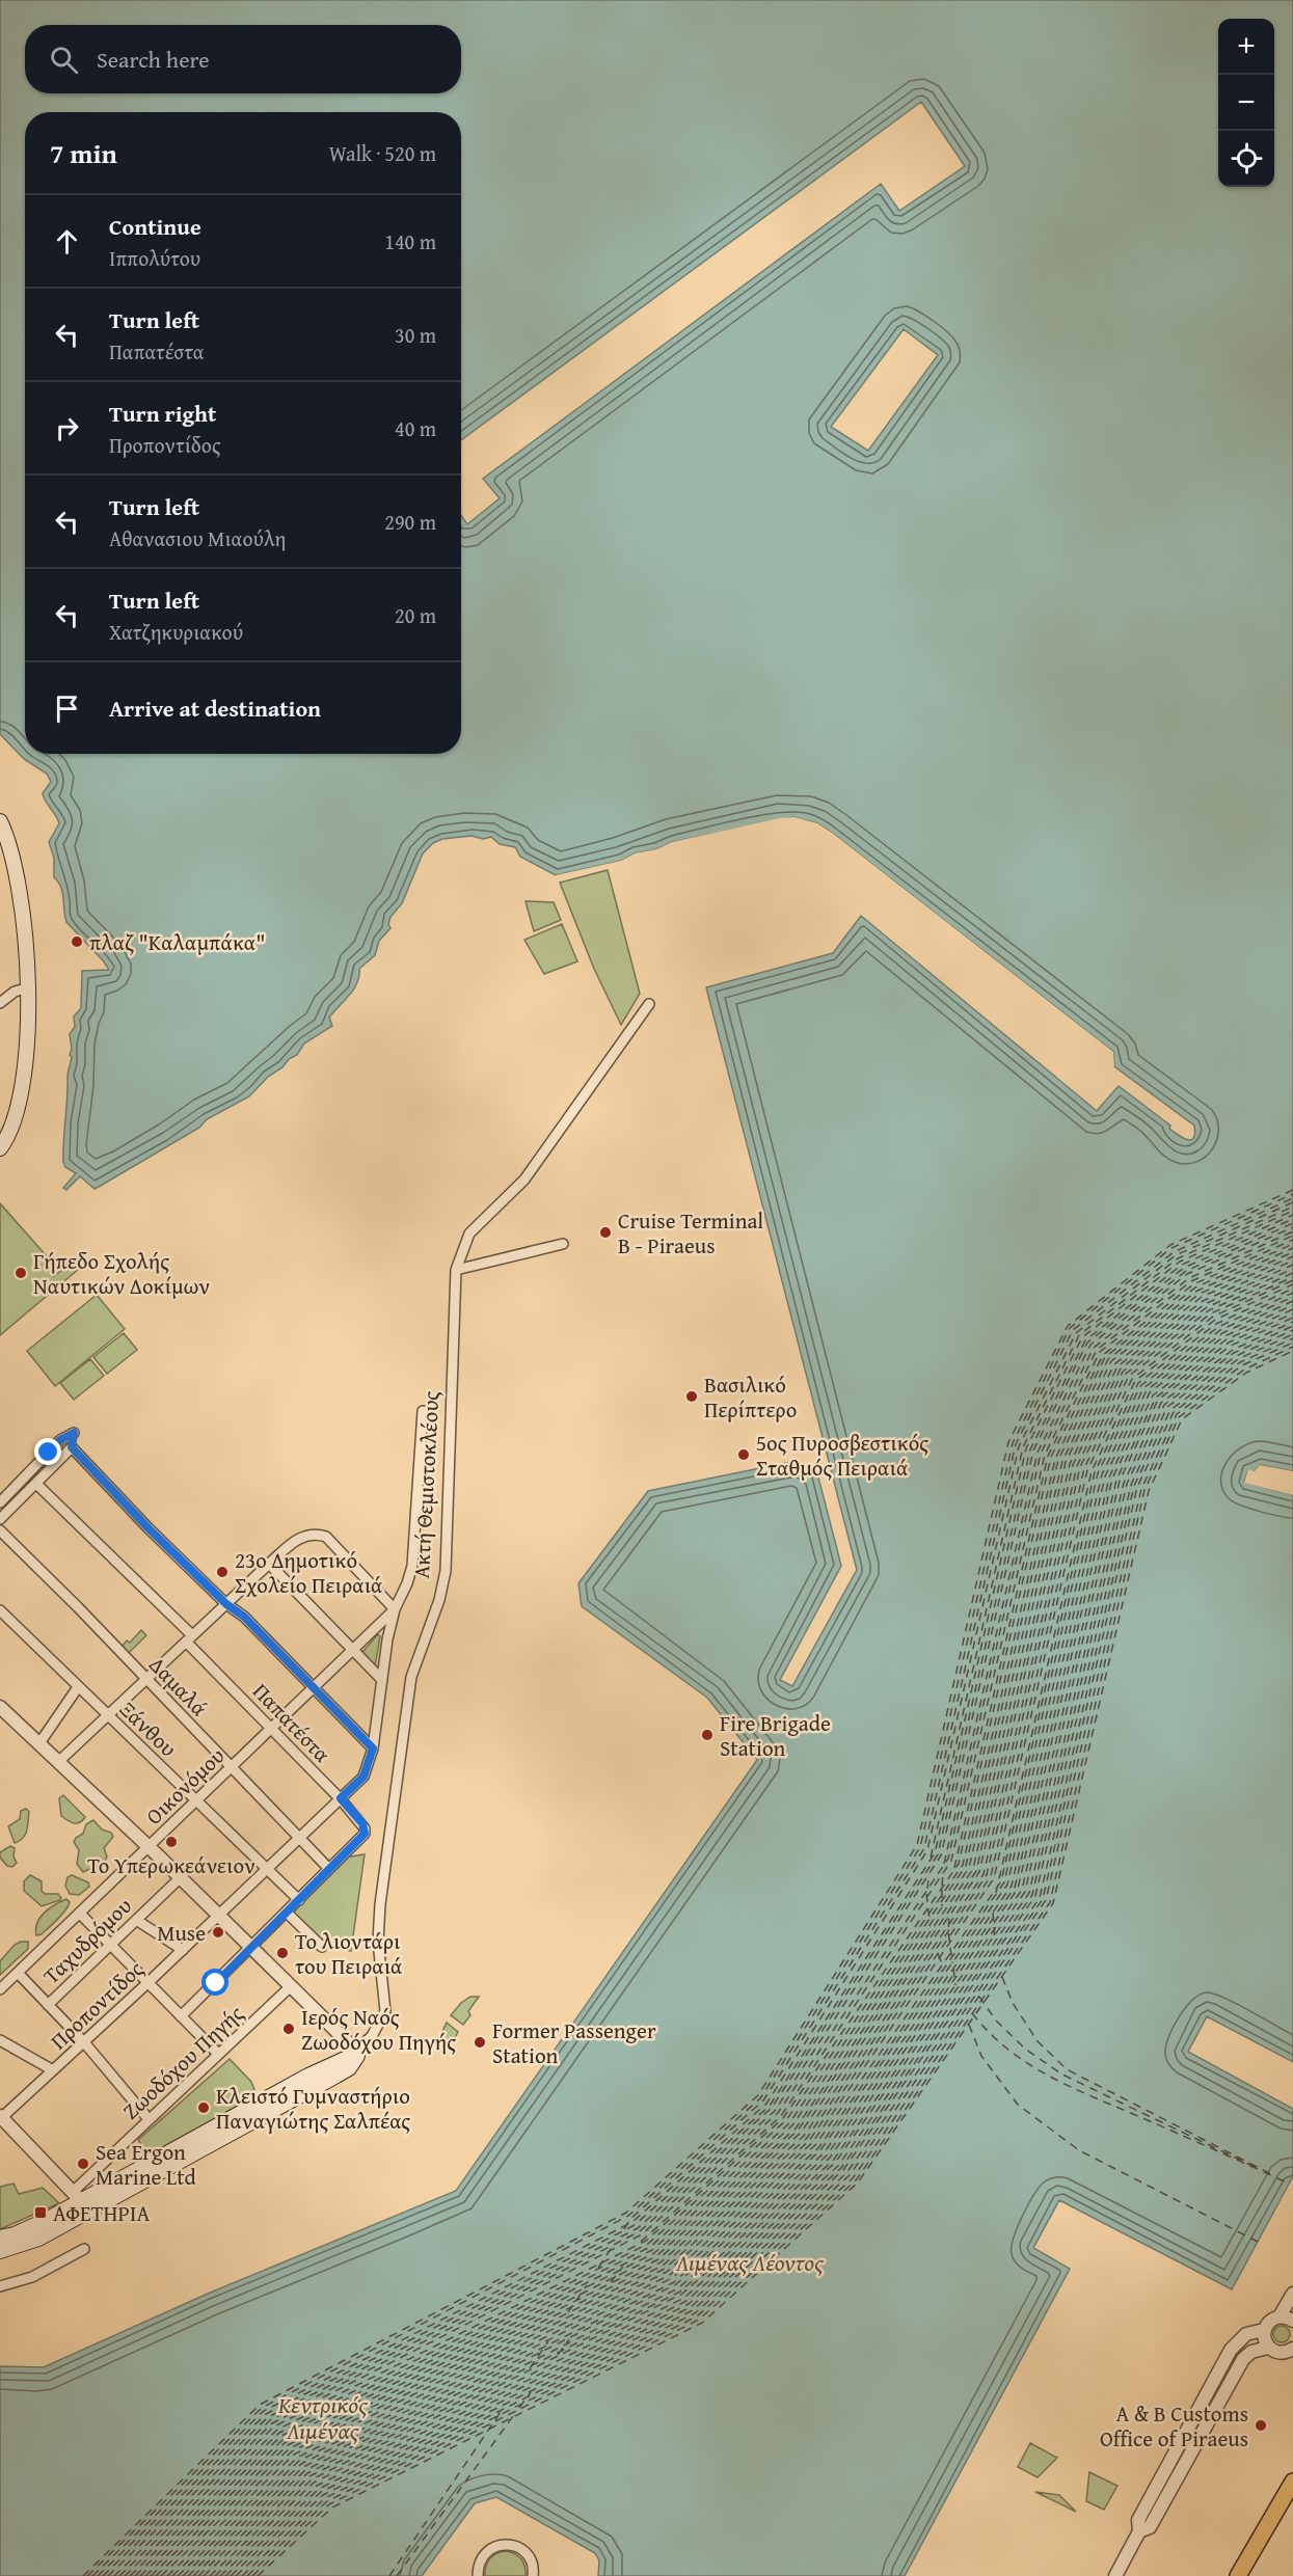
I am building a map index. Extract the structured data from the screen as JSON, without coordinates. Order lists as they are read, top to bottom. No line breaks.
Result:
{"streets":{"street":["Ακτή Θεμιστοκλέους","Δαμαλά","Παπατέστα","Ξάνθου","Οικονόμου","Ταχυδρόμου","Προποντίδος","Ζωοδόχου Πηγής"]},"crossings":[["Δαμαλά","Παπατέστα"],["Δαμαλά","Οικονόμου"],["Δαμαλά","Προποντίδος"],["Παπατέστα","Οικονόμου"],["Παπατέστα","Προποντίδος"],["Ξάνθου","Οικονόμου"],["Ξάνθου","Προποντίδος"],["Οικονόμου","Προποντίδος"]],"water":["Λιμένας Λέοντος","Κεντρικός Λιμένας"],"places":{"other":["πλαζ \"Καλαμπάκα\"","Cruise Terminal B - Piraeus","Γήπεδο Σχολής Ναυτικών Δοκίμων","Βασιλικό Περίπτερο","5ος Πυροσβεστικός Σταθμός Πειραιά","23ο Δημοτικό Σχολείο Πειραιά","Fire Brigade Station","Το Υπερωκεάνειον","Muse","Το λιοντάρι του Πειραιά","Ιερός Ναός Ζωοδόχου Πηγής","Former Passenger Station","Κλειστό Γυμναστήριο Παναγιώτης Σαλπέας","Sea Ergon Marine Ltd","A & B Customs Office of Piraeus"],"transit":["ΑΦΕΤΗΡΙΑ"]},"page":{"map_buttons":["+","−"],"search":"Search here","heading":["7 min","Walk · 520 m"],"list":[["Continue","Ιππολύτου","140 m"],["Turn left","Παπατέστα","30 m"],["Turn right","Προποντίδος","40 m"],["Turn left","Αθανασιου Μιαούλη","290 m"],["Turn left","Χατζηκυριακού","20 m"],"Arrive at destination"]}}
